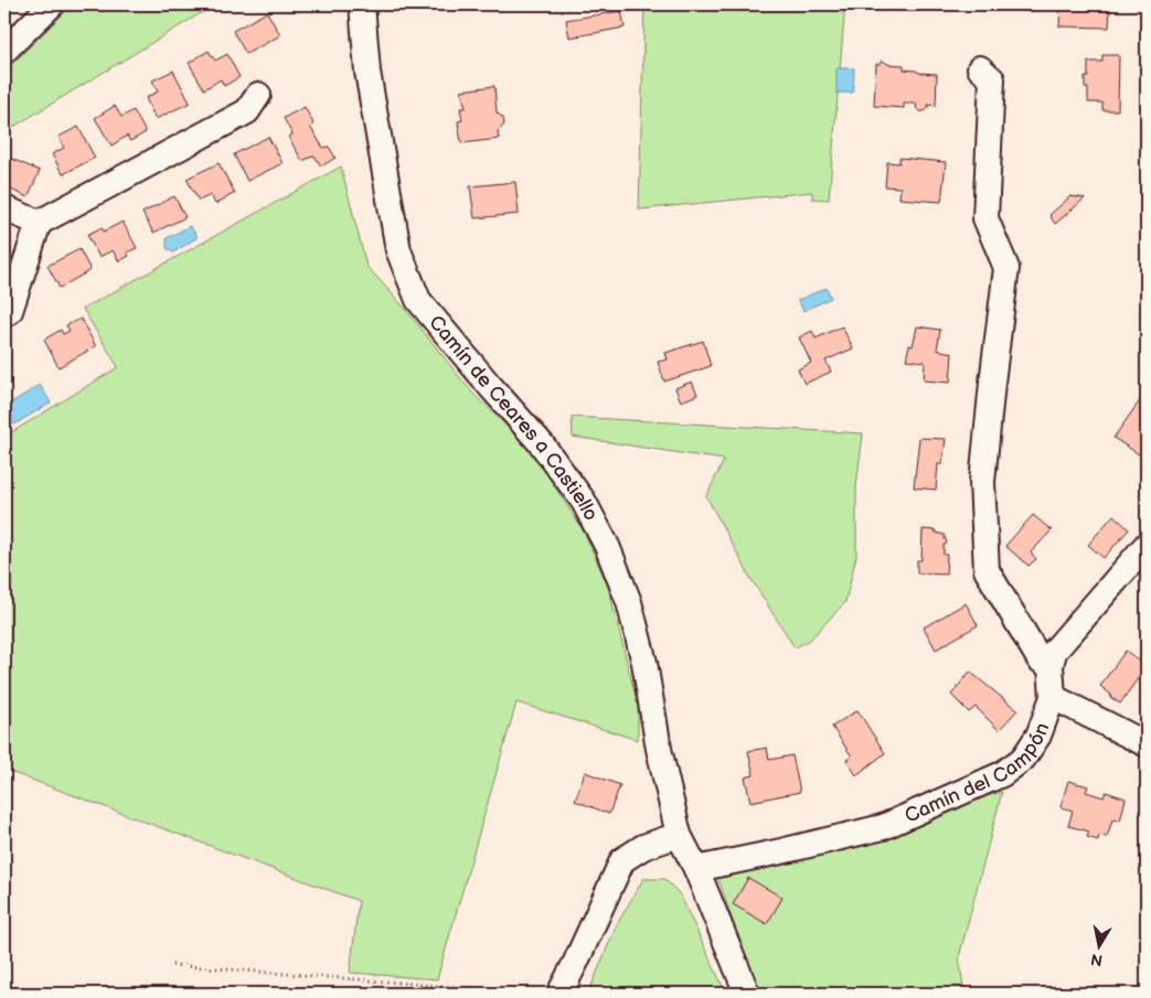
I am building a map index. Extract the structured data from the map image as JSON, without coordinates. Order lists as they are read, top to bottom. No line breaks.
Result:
{"streets":{"street":["Camín de Ceares a Castiello","Camín del Campón"]},"crossings":[["Camín de Ceares a Castiello","Camín del Campón"]],"north":"bottom"}
